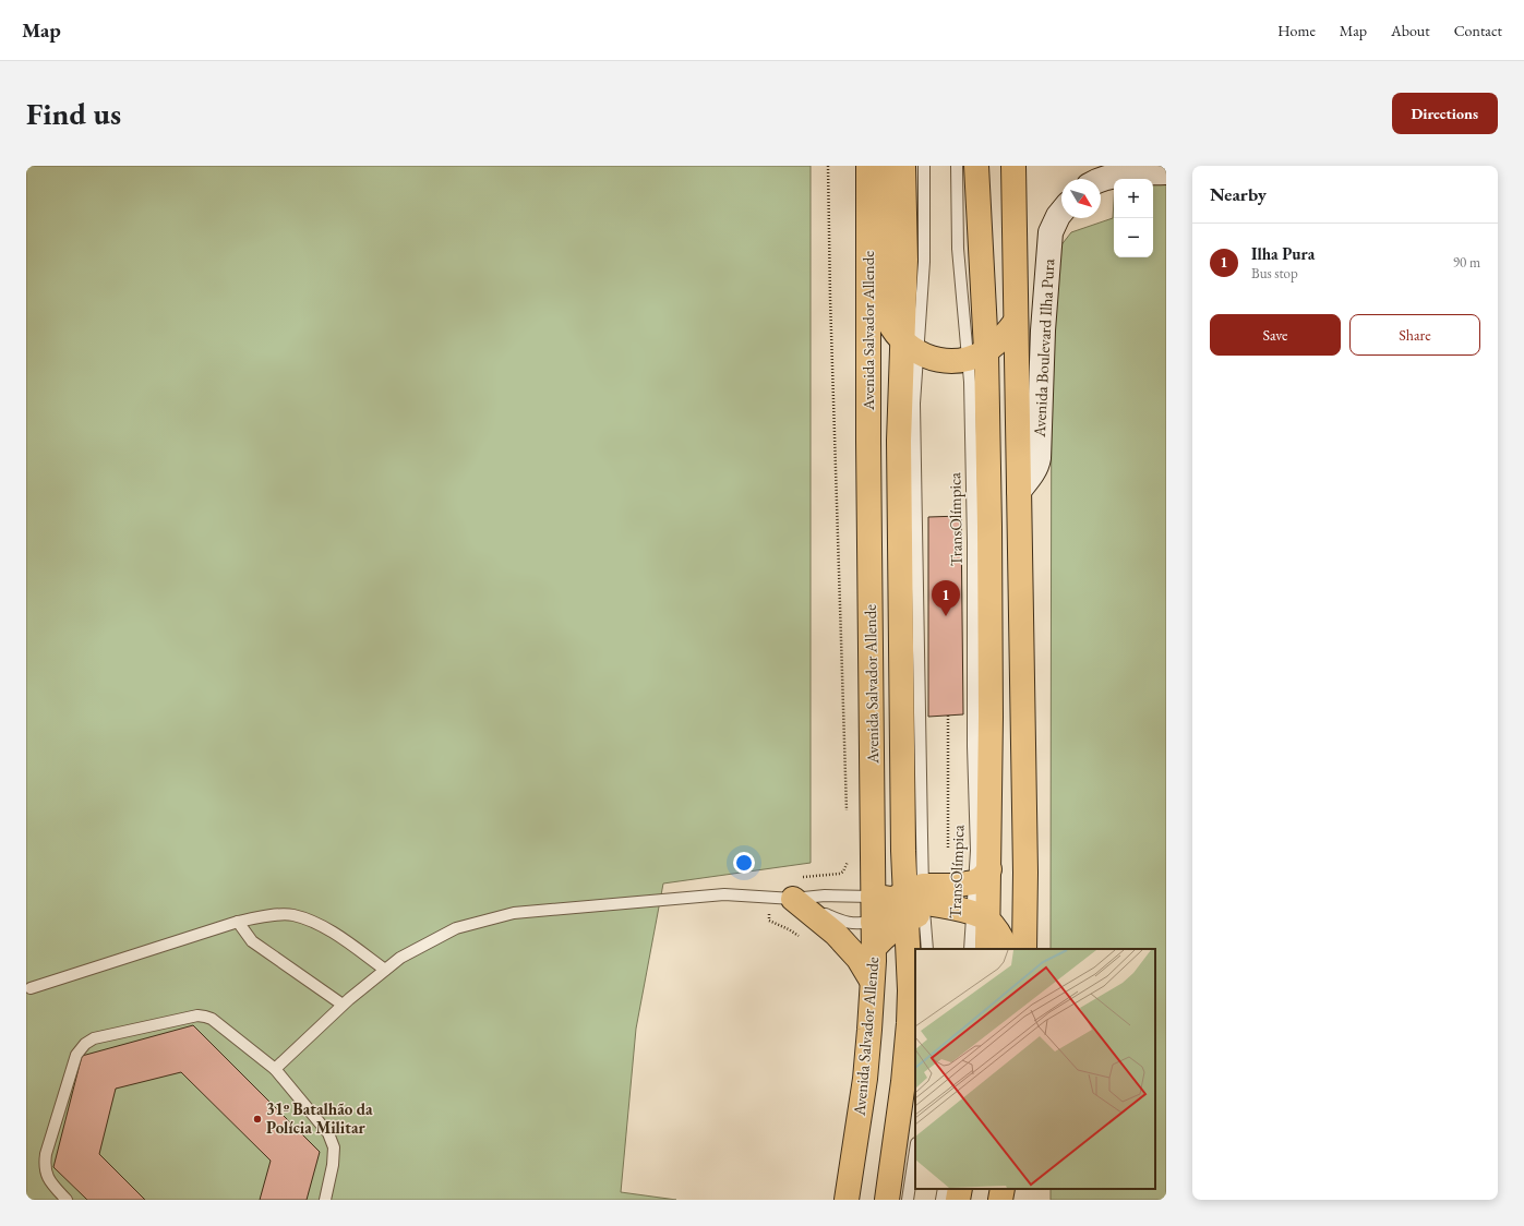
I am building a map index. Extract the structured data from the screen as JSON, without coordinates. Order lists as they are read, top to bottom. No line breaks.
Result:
{"streets":{"main road":["Avenida Salvador Allende"],"street":["Avenida Boulevard Ilha Pura"],"lane":["TransOlímpica"]},"crossings":[["Avenida Salvador Allende","TransOlímpica"]],"places":["31º Batalhão da Polícia Militar"],"north":"bottom right","page":{"header":"Map","nav":["Home","Map","About","Contact"],"buttons":["Directions",["Save","Share"]],"title":"Find us","heading":"Nearby","map_buttons":["+","−"],"list":[{"mark":"1","name":"Ilha Pura","note":"Bus stop","value":"90 m"}],"pins":"1"}}
